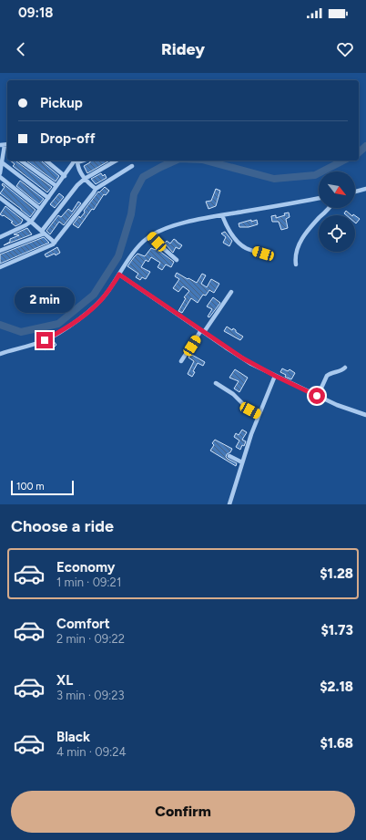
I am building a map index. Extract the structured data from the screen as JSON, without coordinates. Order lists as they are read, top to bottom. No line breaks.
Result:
{"scale_bar":"100 m","north":"bottom right","page":{"status":"09:18","header":"Ridey","banner":["Pickup","Drop-off"],"bubble":"2 min","scale":"100 m","heading":"Choose a ride","list":[{"name":"Economy","note":"1 min · 09:21","value":"$1.28"},{"name":"Comfort","note":"2 min · 09:22","value":"$1.73"},{"name":"XL","note":"3 min · 09:23","value":"$2.18"},{"name":"Black","note":"4 min · 09:24","value":"$1.68"}],"buttons":"Confirm"}}
